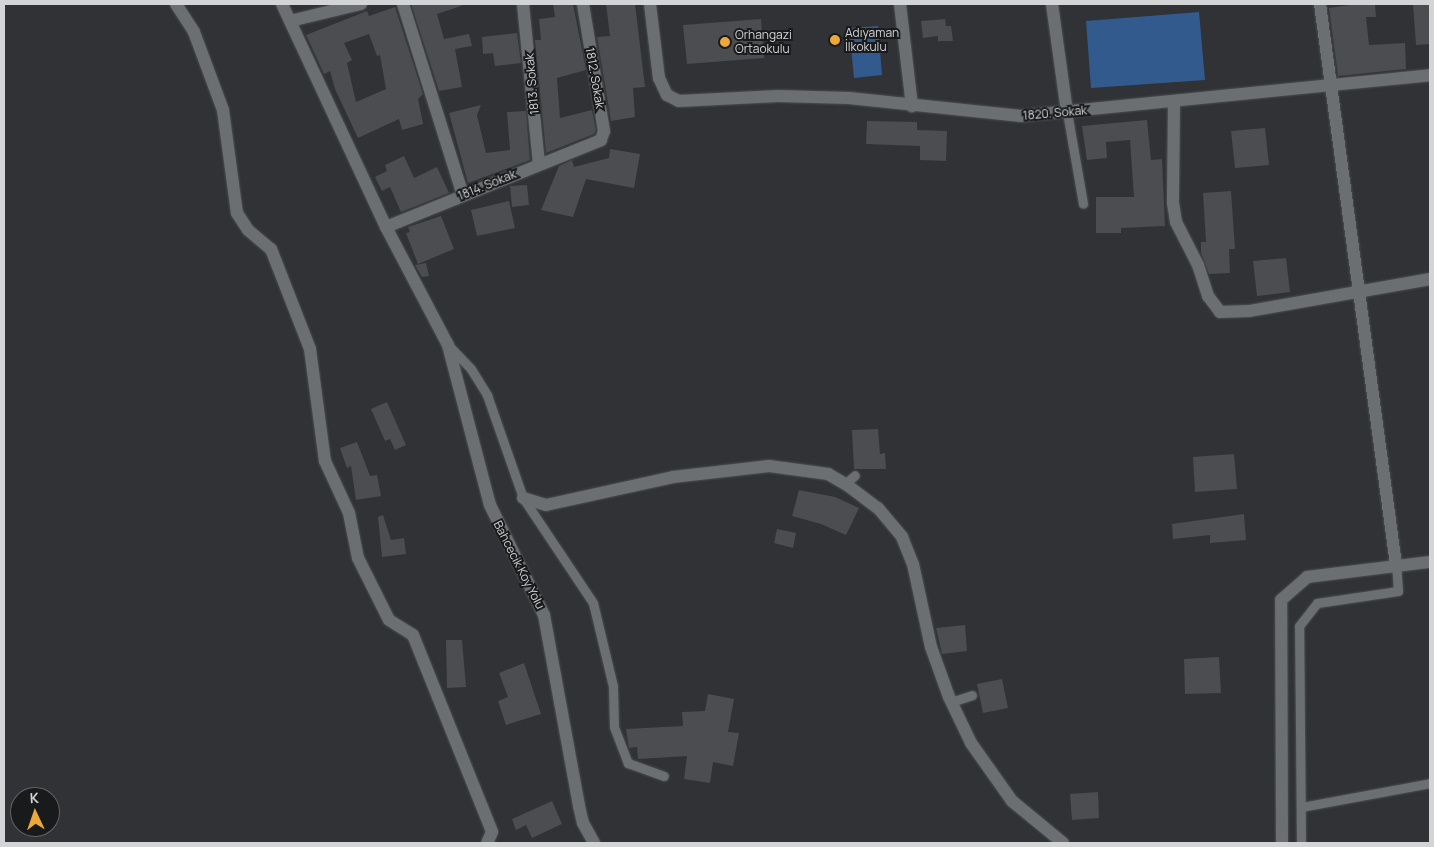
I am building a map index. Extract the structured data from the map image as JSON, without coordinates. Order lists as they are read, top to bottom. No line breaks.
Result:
{"streets":{"street":["1812. Sokak","1813. Sokak","1820. Sokak","1814. Sokak","Bahcecik Koy Yolu"]},"crossings":[["1812. Sokak","1814. Sokak"],["1813. Sokak","1814. Sokak"],["1814. Sokak","Bahcecik Koy Yolu"]],"places":["Adıyaman İlkokulu","Orhangazi Ortaokulu"],"north":"top"}
